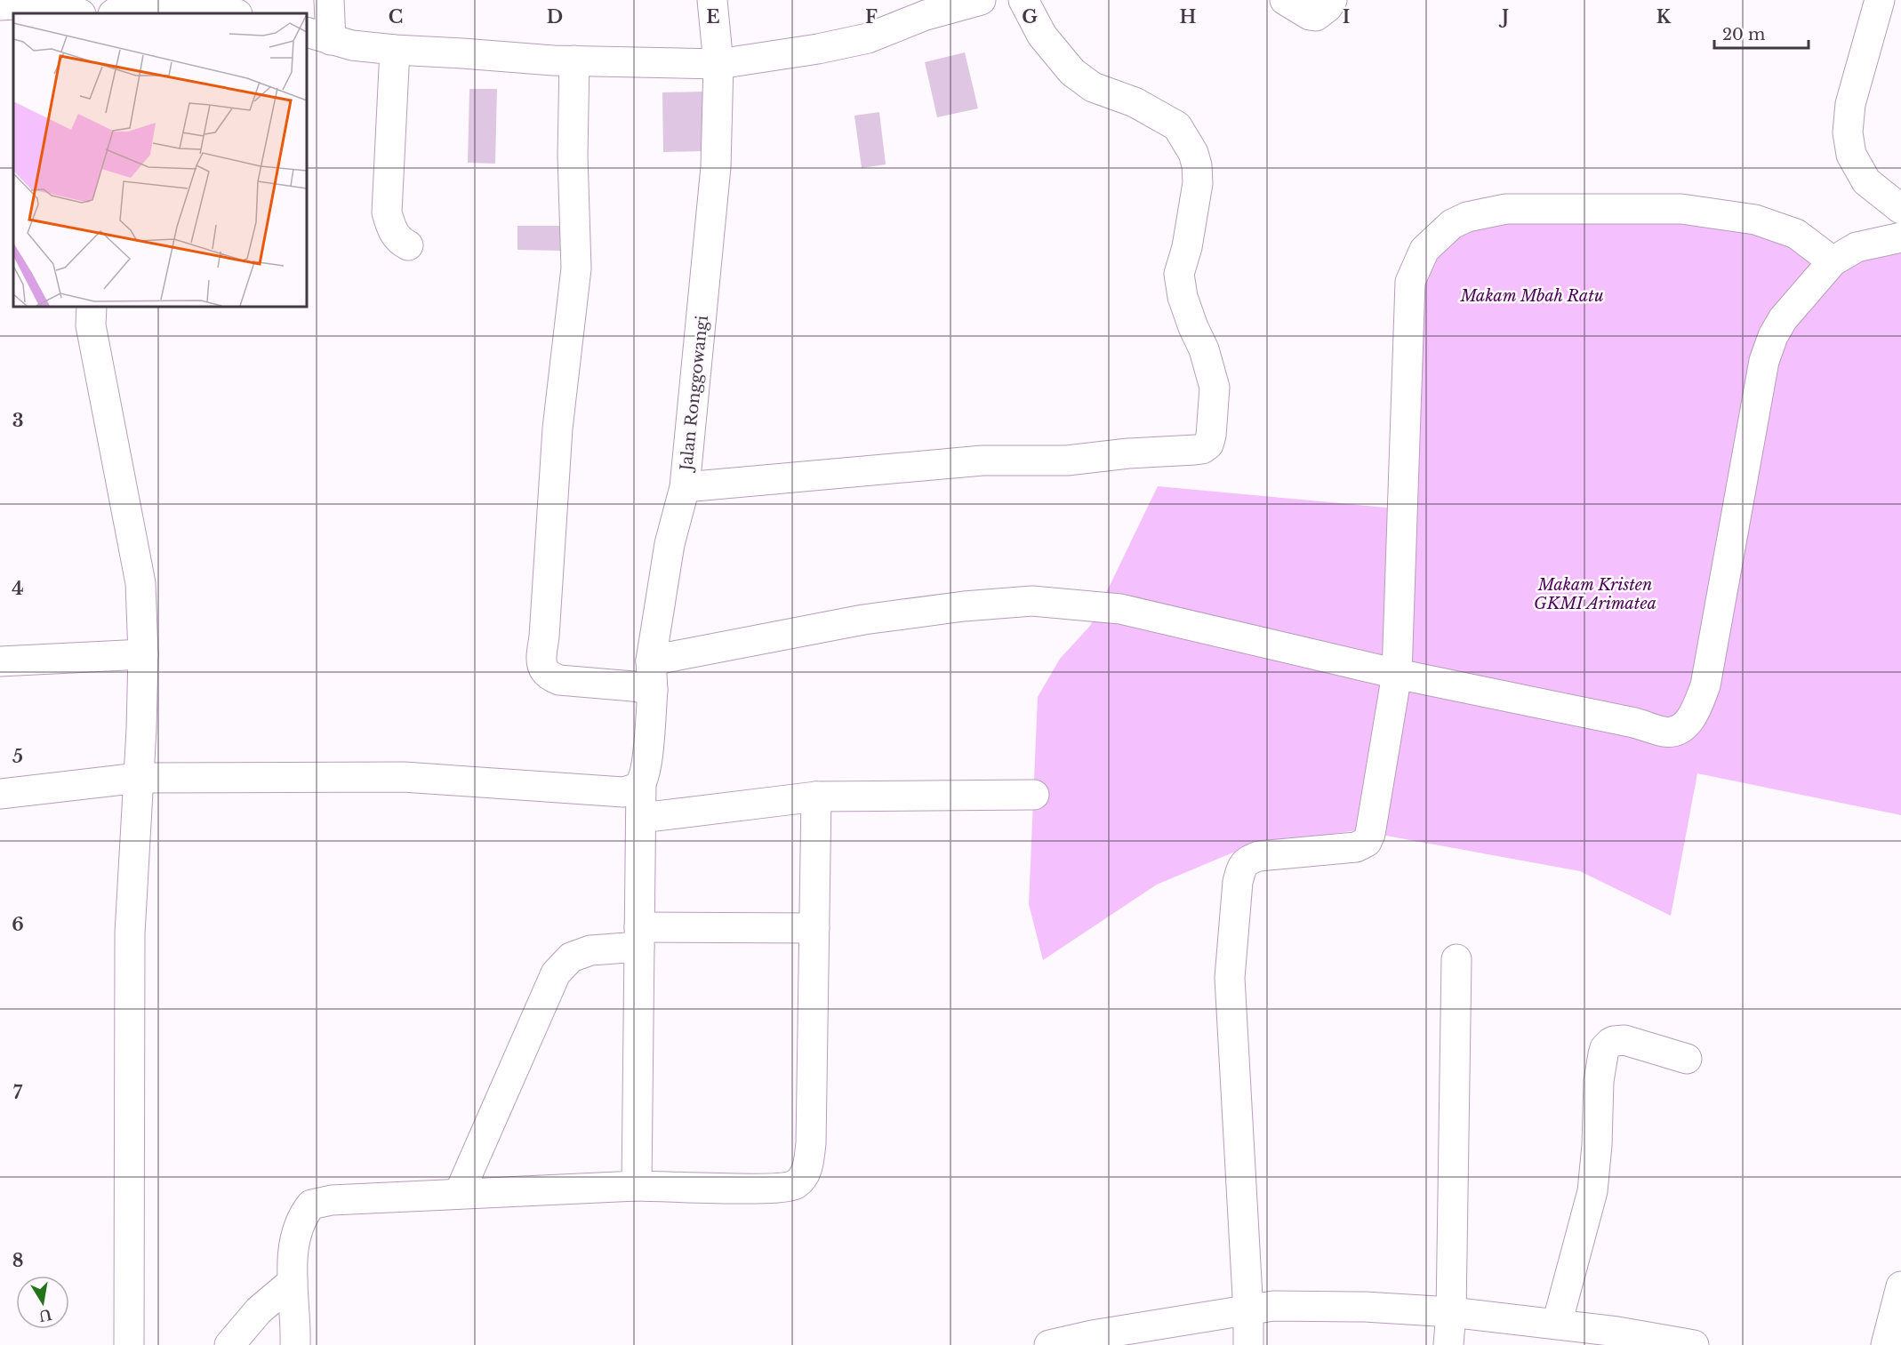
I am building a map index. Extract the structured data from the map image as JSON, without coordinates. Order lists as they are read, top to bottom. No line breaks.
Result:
{"streets":{"street":["Jalan Ronggowangi"]},"parks":["Makam Mbah Ratu","Makam Kristen GKMI Arimatea"],"scale_bar":"20 m","north":"bottom","grid":{"columns":["C","D","E","F","G","H","I","J","K"],"rows":["3","4","5","6","7","8"]}}
